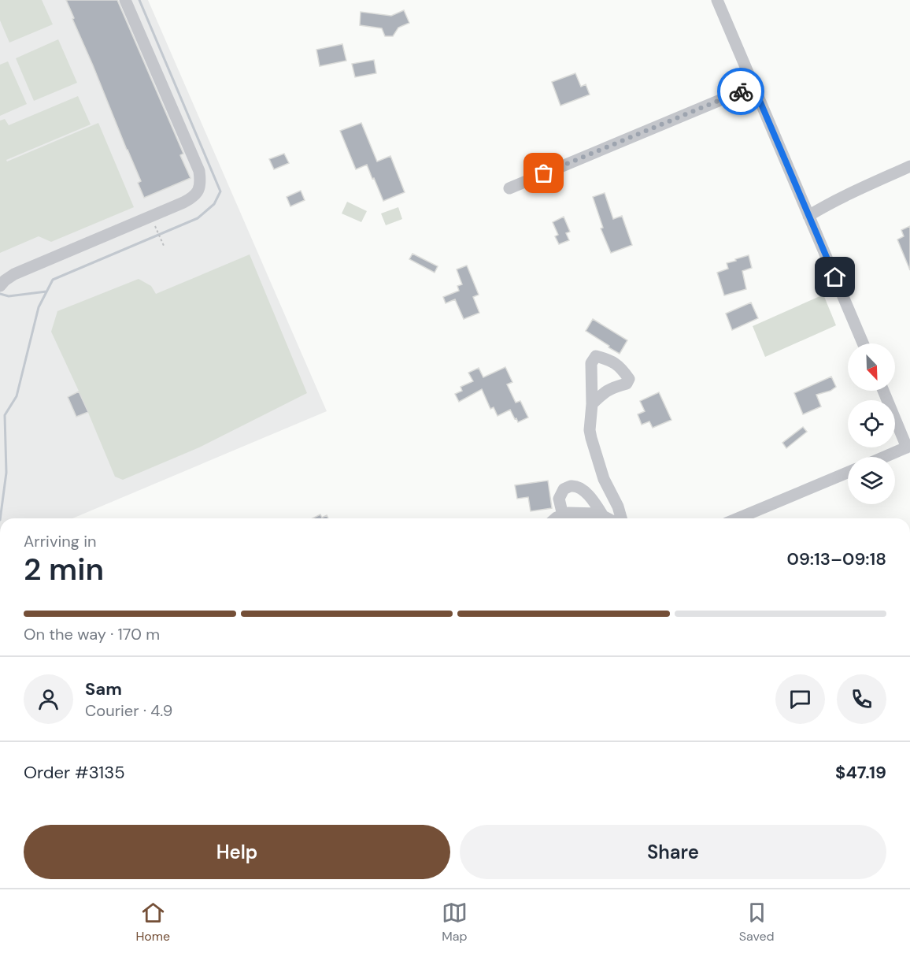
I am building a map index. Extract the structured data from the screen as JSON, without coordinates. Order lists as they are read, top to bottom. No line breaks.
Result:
{"north":"bottom right","page":{"heading":["2 min","Arriving in","09:13–09:18"],"panel":["Sam","Courier · 4.9","Order #3135","$47.19"],"bar":"On the way · 170 m","buttons":["Help","Share"],"tabs":["Home","Map","Saved"]}}
